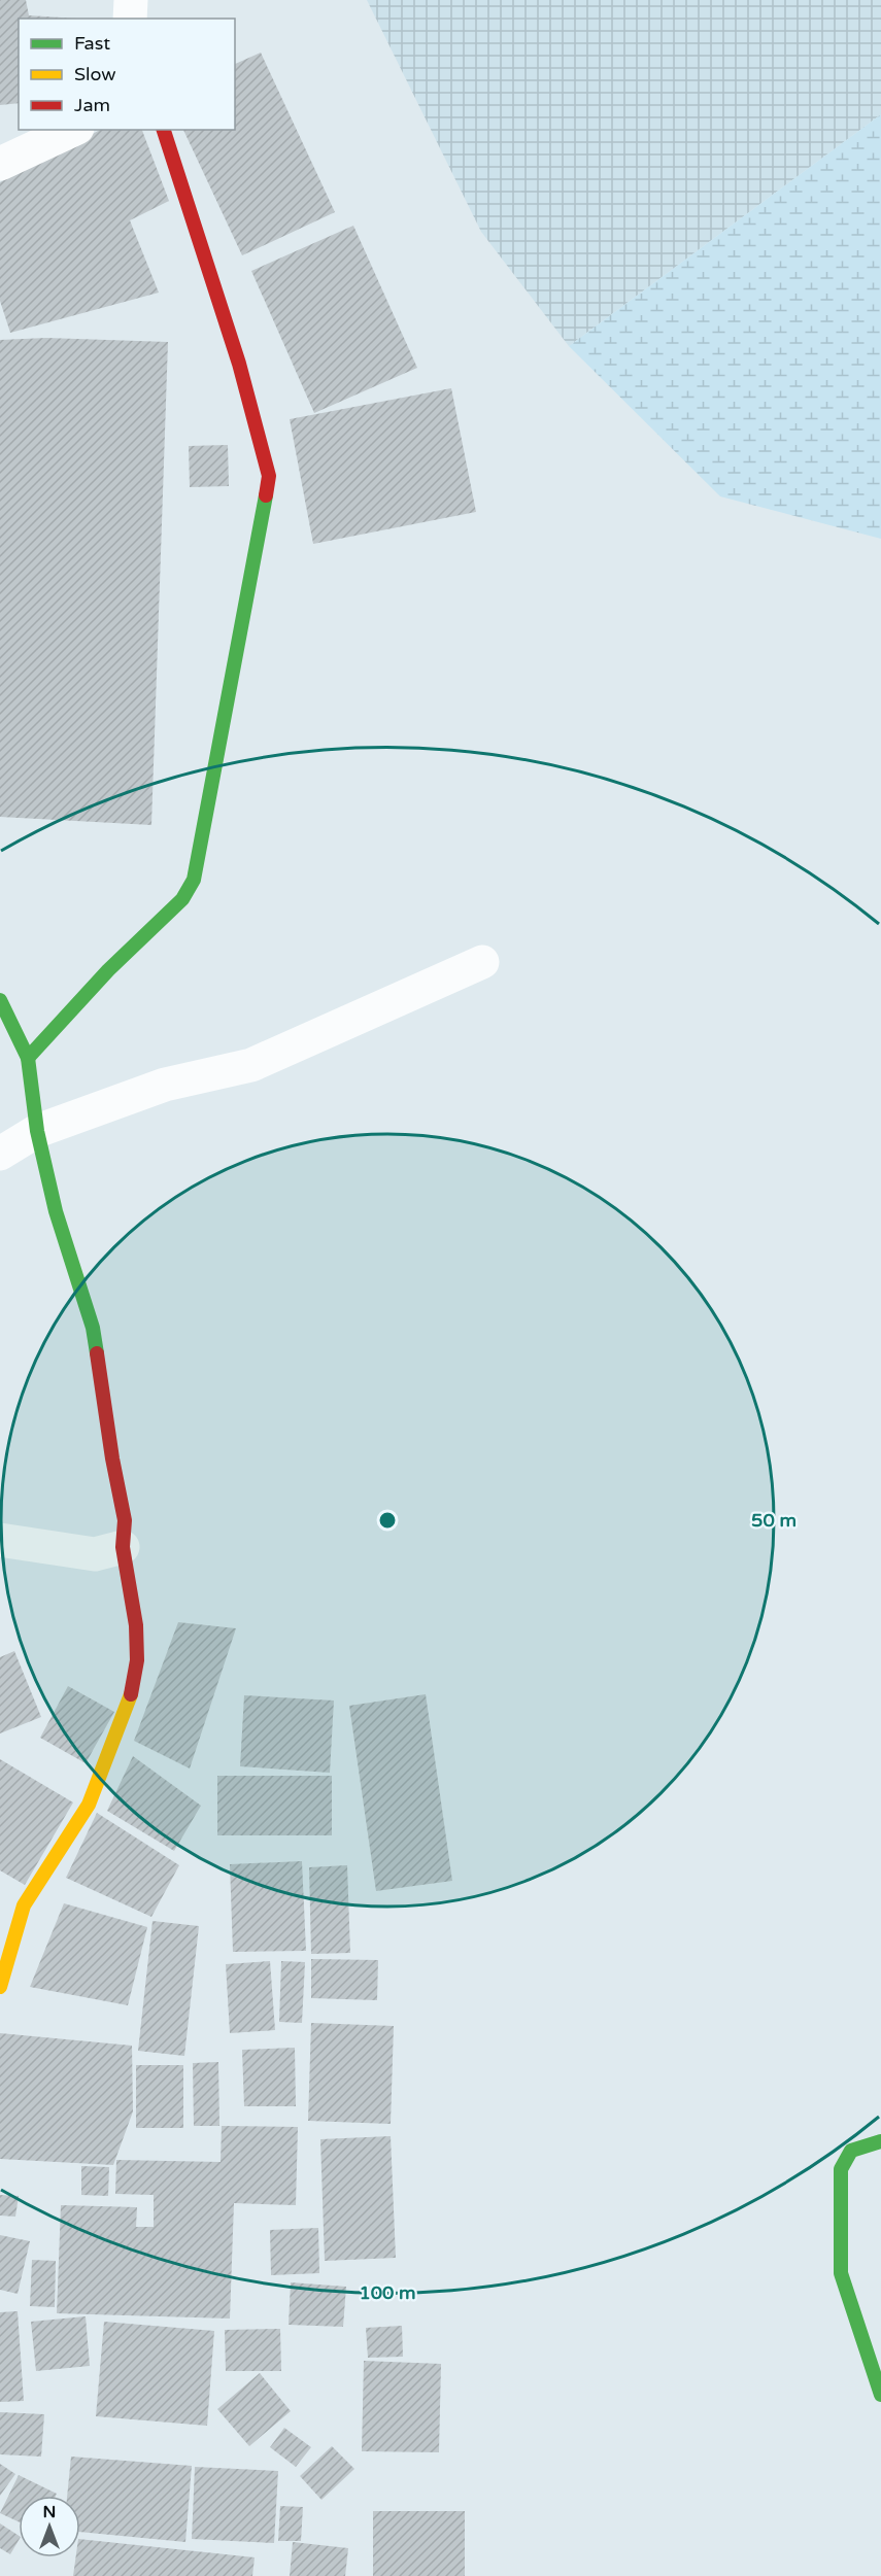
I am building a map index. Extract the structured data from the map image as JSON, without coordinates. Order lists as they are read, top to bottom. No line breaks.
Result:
{"legend":["Fast","Slow","Jam"],"north":"top","rings":["50 m","100 m"]}
